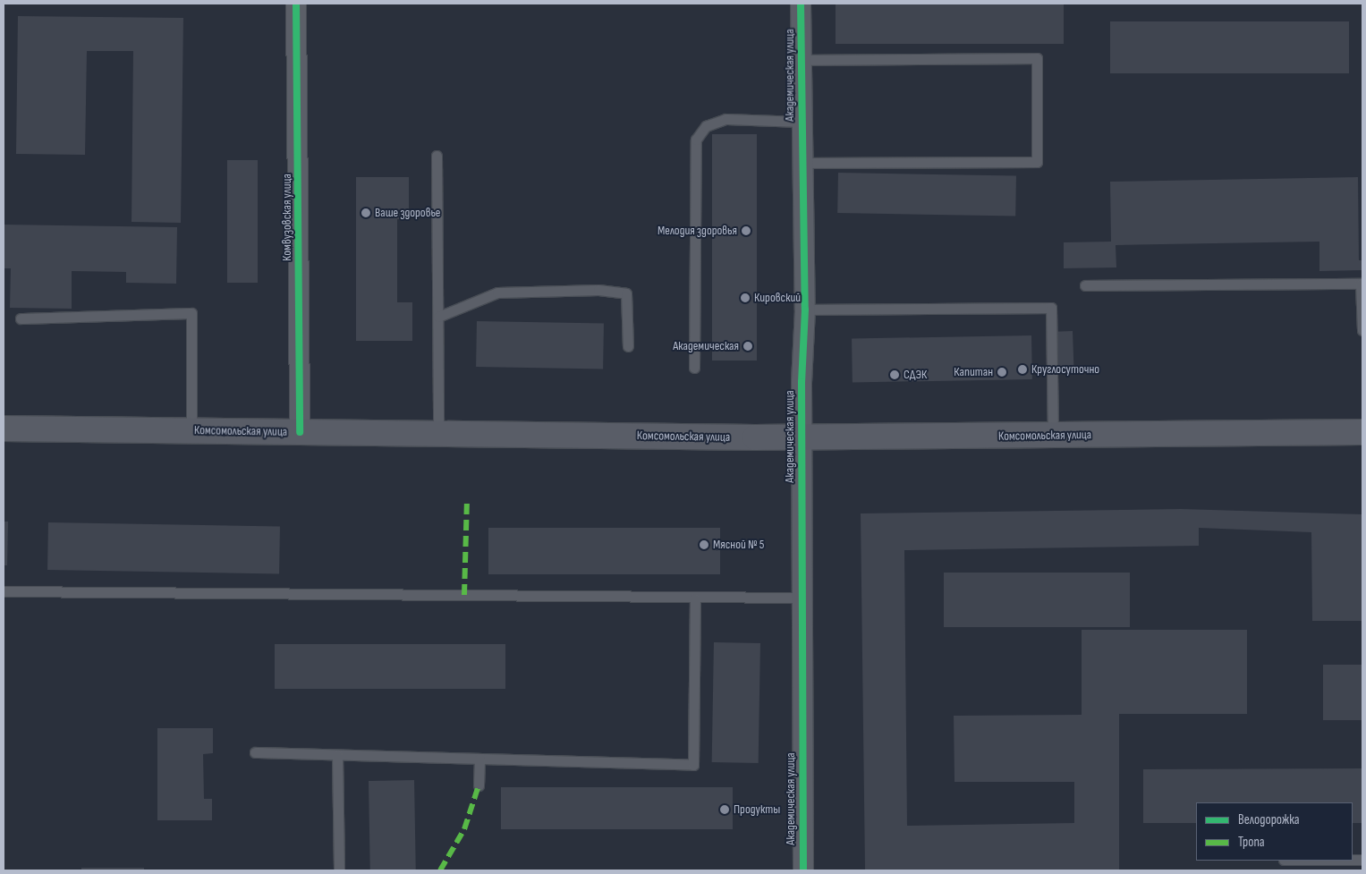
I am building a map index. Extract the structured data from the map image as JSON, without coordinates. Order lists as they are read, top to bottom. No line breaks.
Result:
{"streets":{"main road":["Комсомольская улица"],"street":["Академическая улица","Комвузовская улица"]},"crossings":[["Академическая улица","Комсомольская улица"],["Комвузовская улица","Комсомольская улица"]],"places":["Ваше здоровье","Мелодия здоровья","Кировский","Академическая","Круглосуточно","Капитан","СДЭК","Мясной № 5","Продукты"],"legend":["Велодорожка","Тропа"]}
